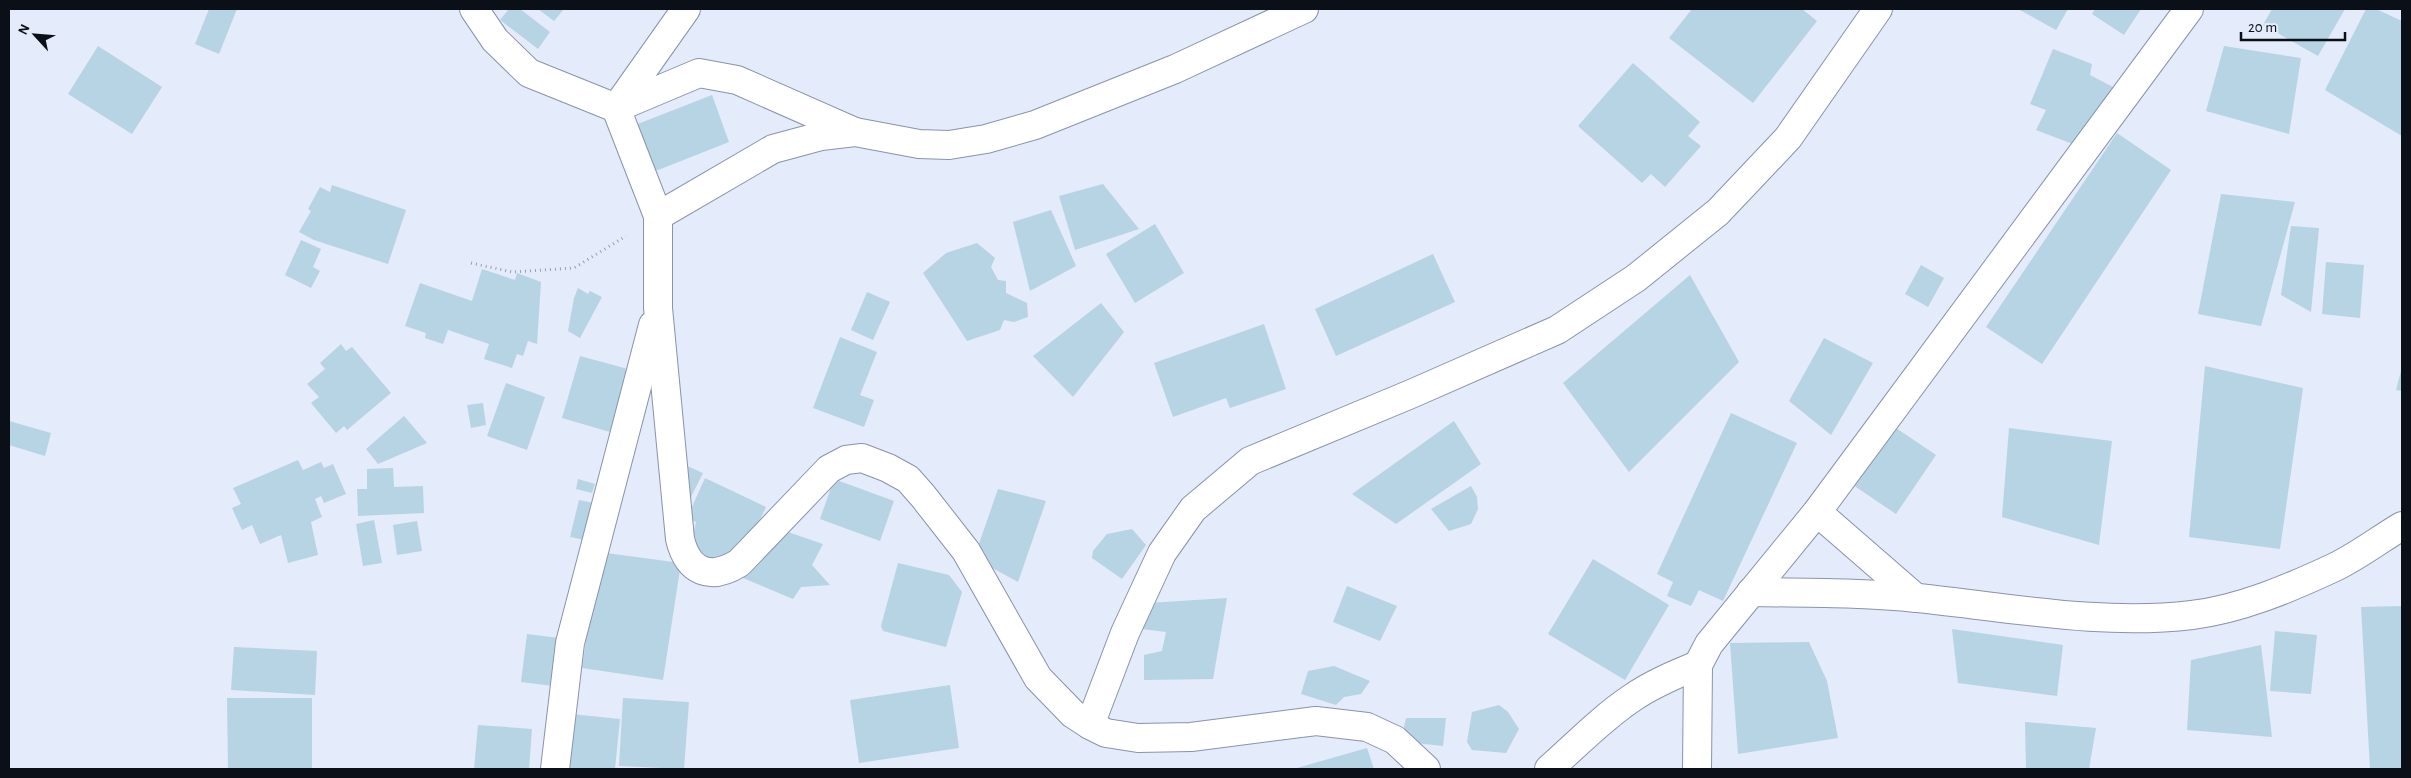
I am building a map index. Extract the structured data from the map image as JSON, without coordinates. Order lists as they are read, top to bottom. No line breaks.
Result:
{"scale_bar":"20 m","north":"top left"}
